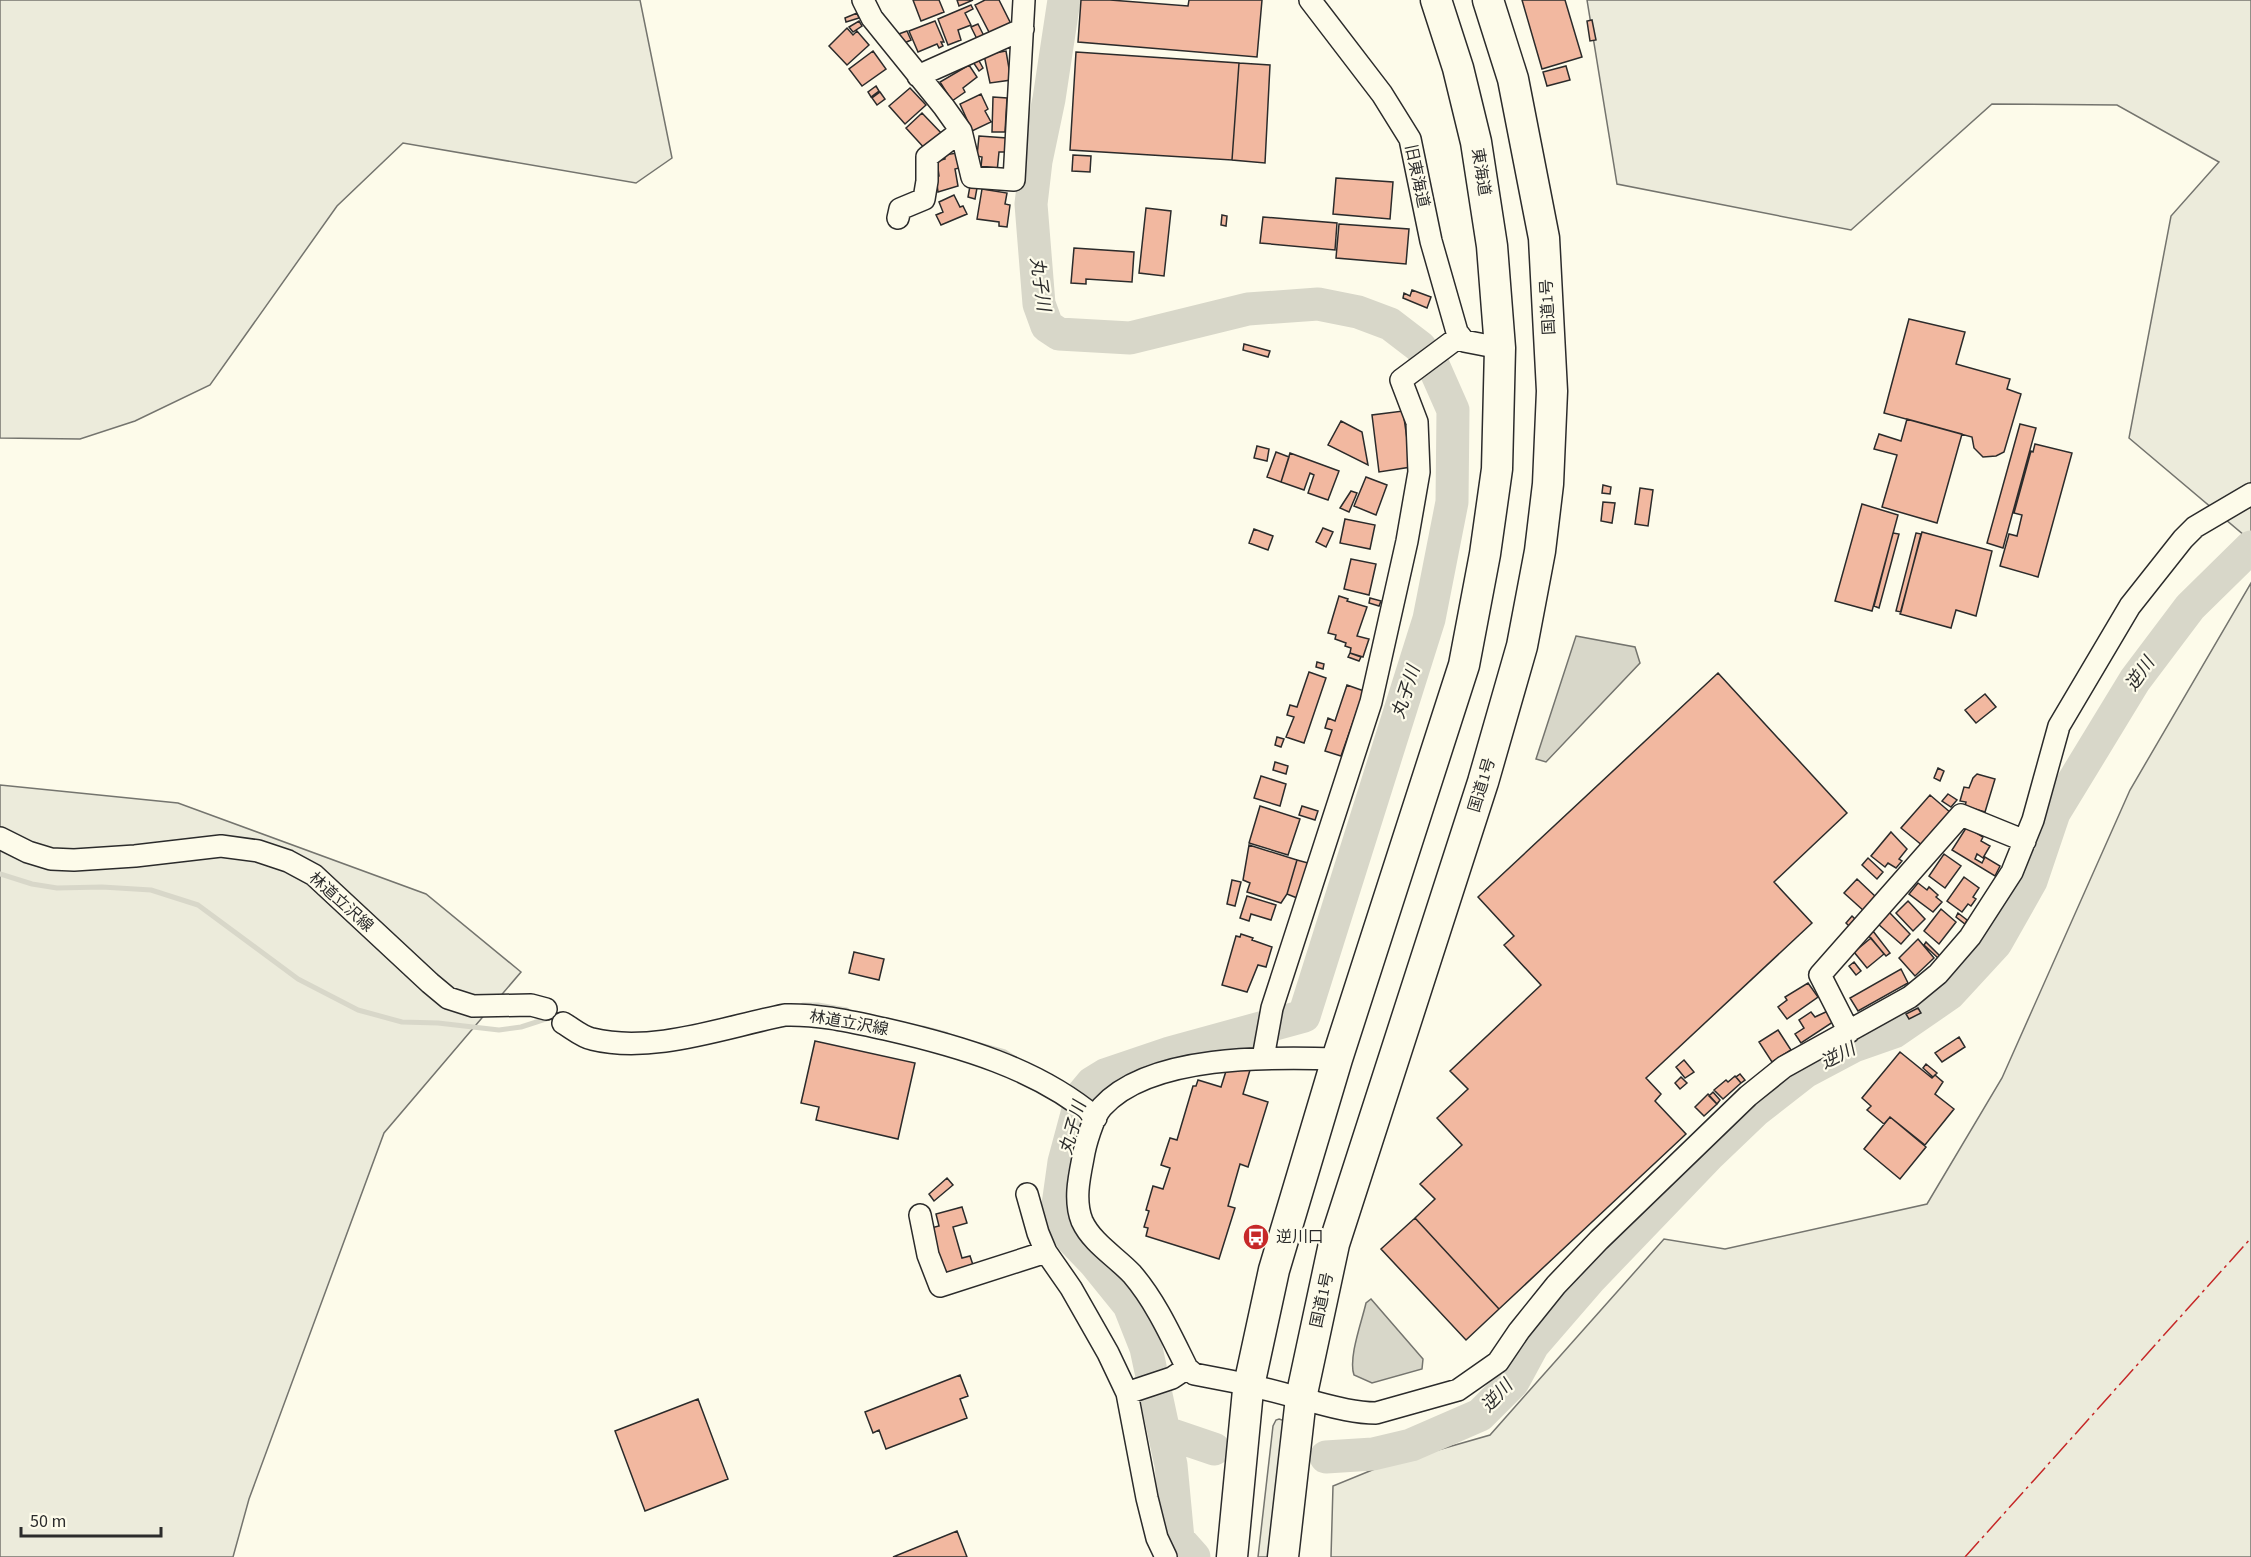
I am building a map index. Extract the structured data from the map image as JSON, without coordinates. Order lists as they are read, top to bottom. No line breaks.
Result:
{"streets":{"highway":["東海道","国道1号"],"street":["旧東海道","林道立沢線"]},"water":["丸子川","逆川"],"places":{"bus stop":["逆川口"]},"scale_bar":"50 m"}
